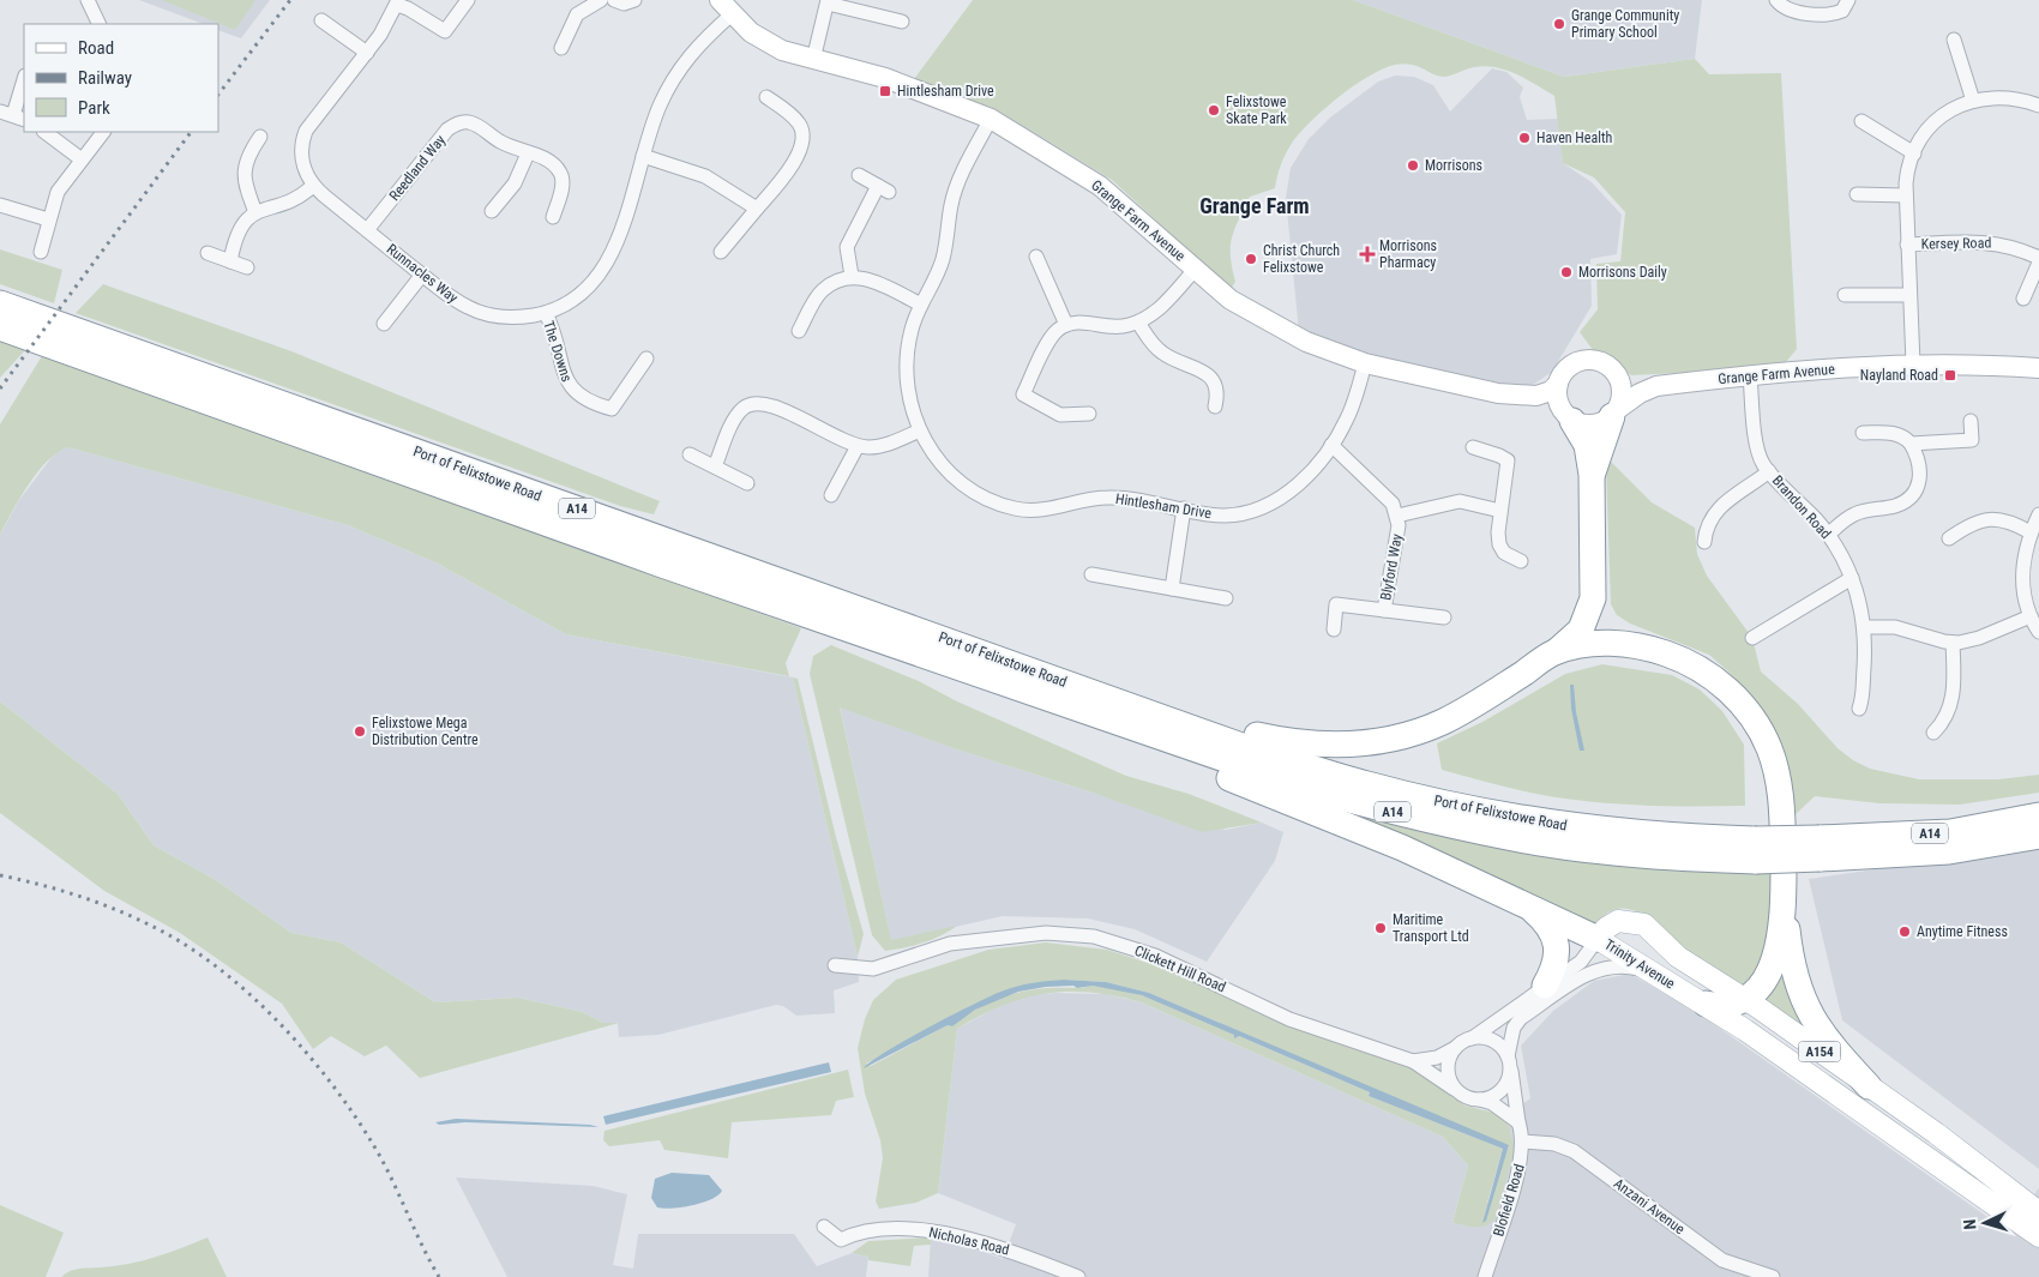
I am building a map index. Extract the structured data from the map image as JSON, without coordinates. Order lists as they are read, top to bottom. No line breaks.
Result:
{"streets":{"highway":["Port of Felixstowe Road","A14"],"main road":["Trinity Avenue","A154"],"street":["Reedland Way","Grange Farm Avenue","Kersey Road","Runnacles Way","The Downs","Hintlesham Drive","Brandon Road","Blyford Way","Clickett Hill Road","Blofield Road","Anzani Avenue","Nicholas Road"]},"crossings":[["Reedland Way","Runnacles Way"],["Grange Farm Avenue","Runnacles Way"],["Grange Farm Avenue","Hintlesham Drive"],["Grange Farm Avenue","Brandon Road"],["Runnacles Way","The Downs"],["Hintlesham Drive","Blyford Way"],["Clickett Hill Road","Blofield Road"],["Blofield Road","Anzani Avenue"]],"districts":["Grange Farm"],"places":{"other":["Grange Community Primary School","Felixstowe Skate Park","Haven Health","Morrisons","Christ Church Felixstowe","Morrisons Daily","Felixstowe Mega Distribution Centre","Maritime Transport Ltd","Anytime Fitness"],"transit":["Hintlesham Drive","Nayland Road"],"health":["Morrisons Pharmacy"]},"legend":["Road","Railway","Park"],"north":"left"}
